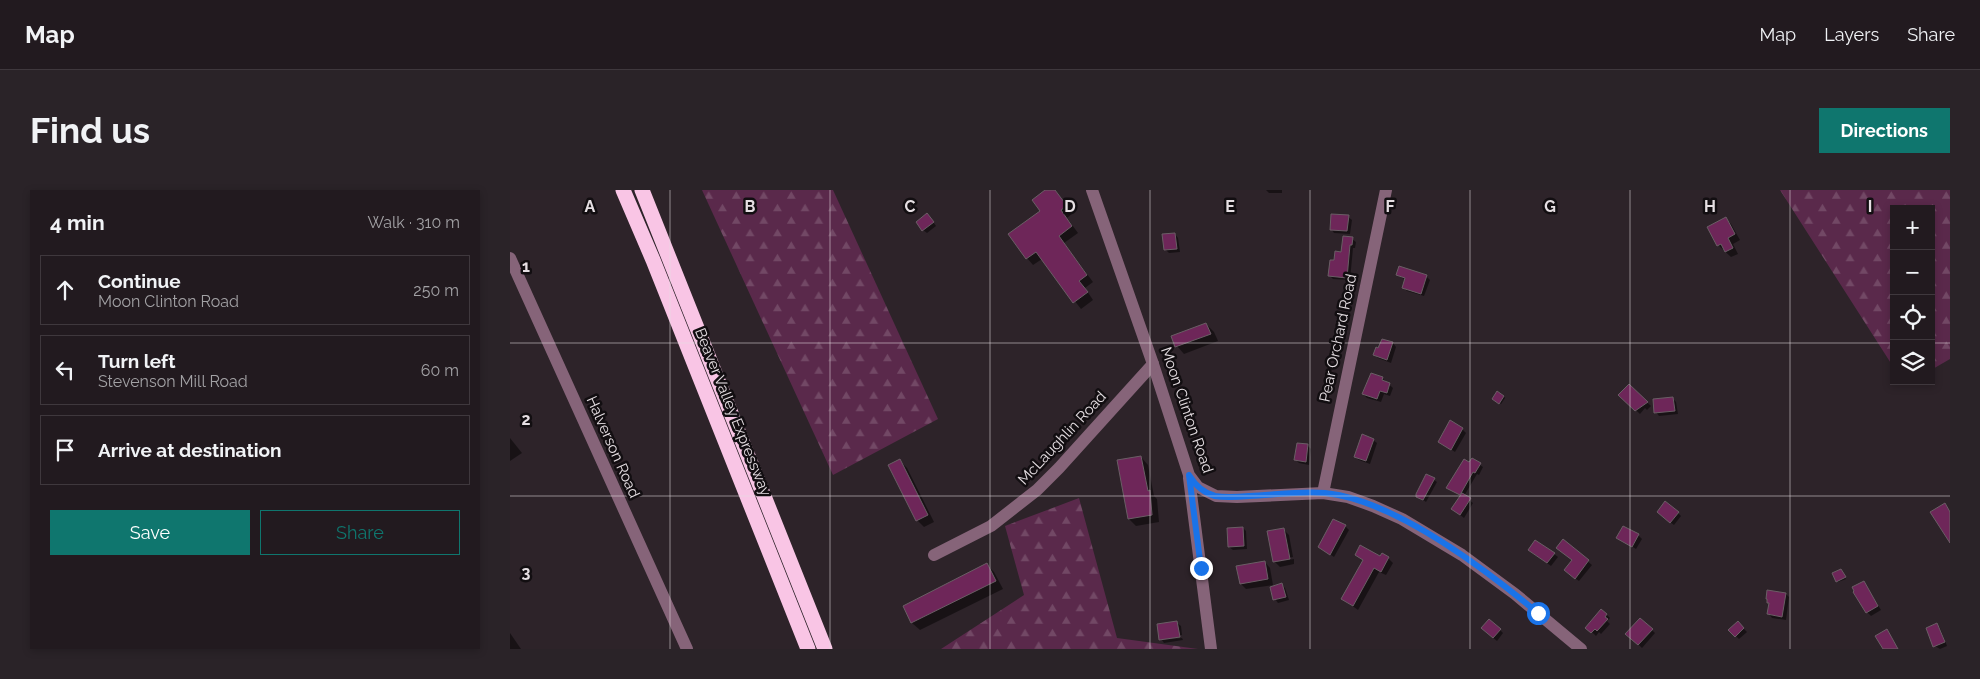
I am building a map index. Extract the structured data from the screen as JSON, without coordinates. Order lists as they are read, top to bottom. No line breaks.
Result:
{"streets":{"highway":["Beaver Valley Expressway"],"street":["Pear Orchard Road","Moon Clinton Road","McLaughlin Road","Halverson Road"]},"crossings":[["Pear Orchard Road","Moon Clinton Road"],["Moon Clinton Road","McLaughlin Road"]],"page":{"header":"Map","nav":["Map","Layers","Share"],"buttons":["Directions",["Save","Share"]],"title":"Find us","heading":["4 min","Walk · 310 m"],"map_buttons":["+","−"],"list":[["Continue","Moon Clinton Road","250 m"],["Turn left","Stevenson Mill Road","60 m"],"Arrive at destination"]},"grid":{"columns":["A","B","C","D","E","F","G","H","I"],"rows":["1","2","3"]}}
